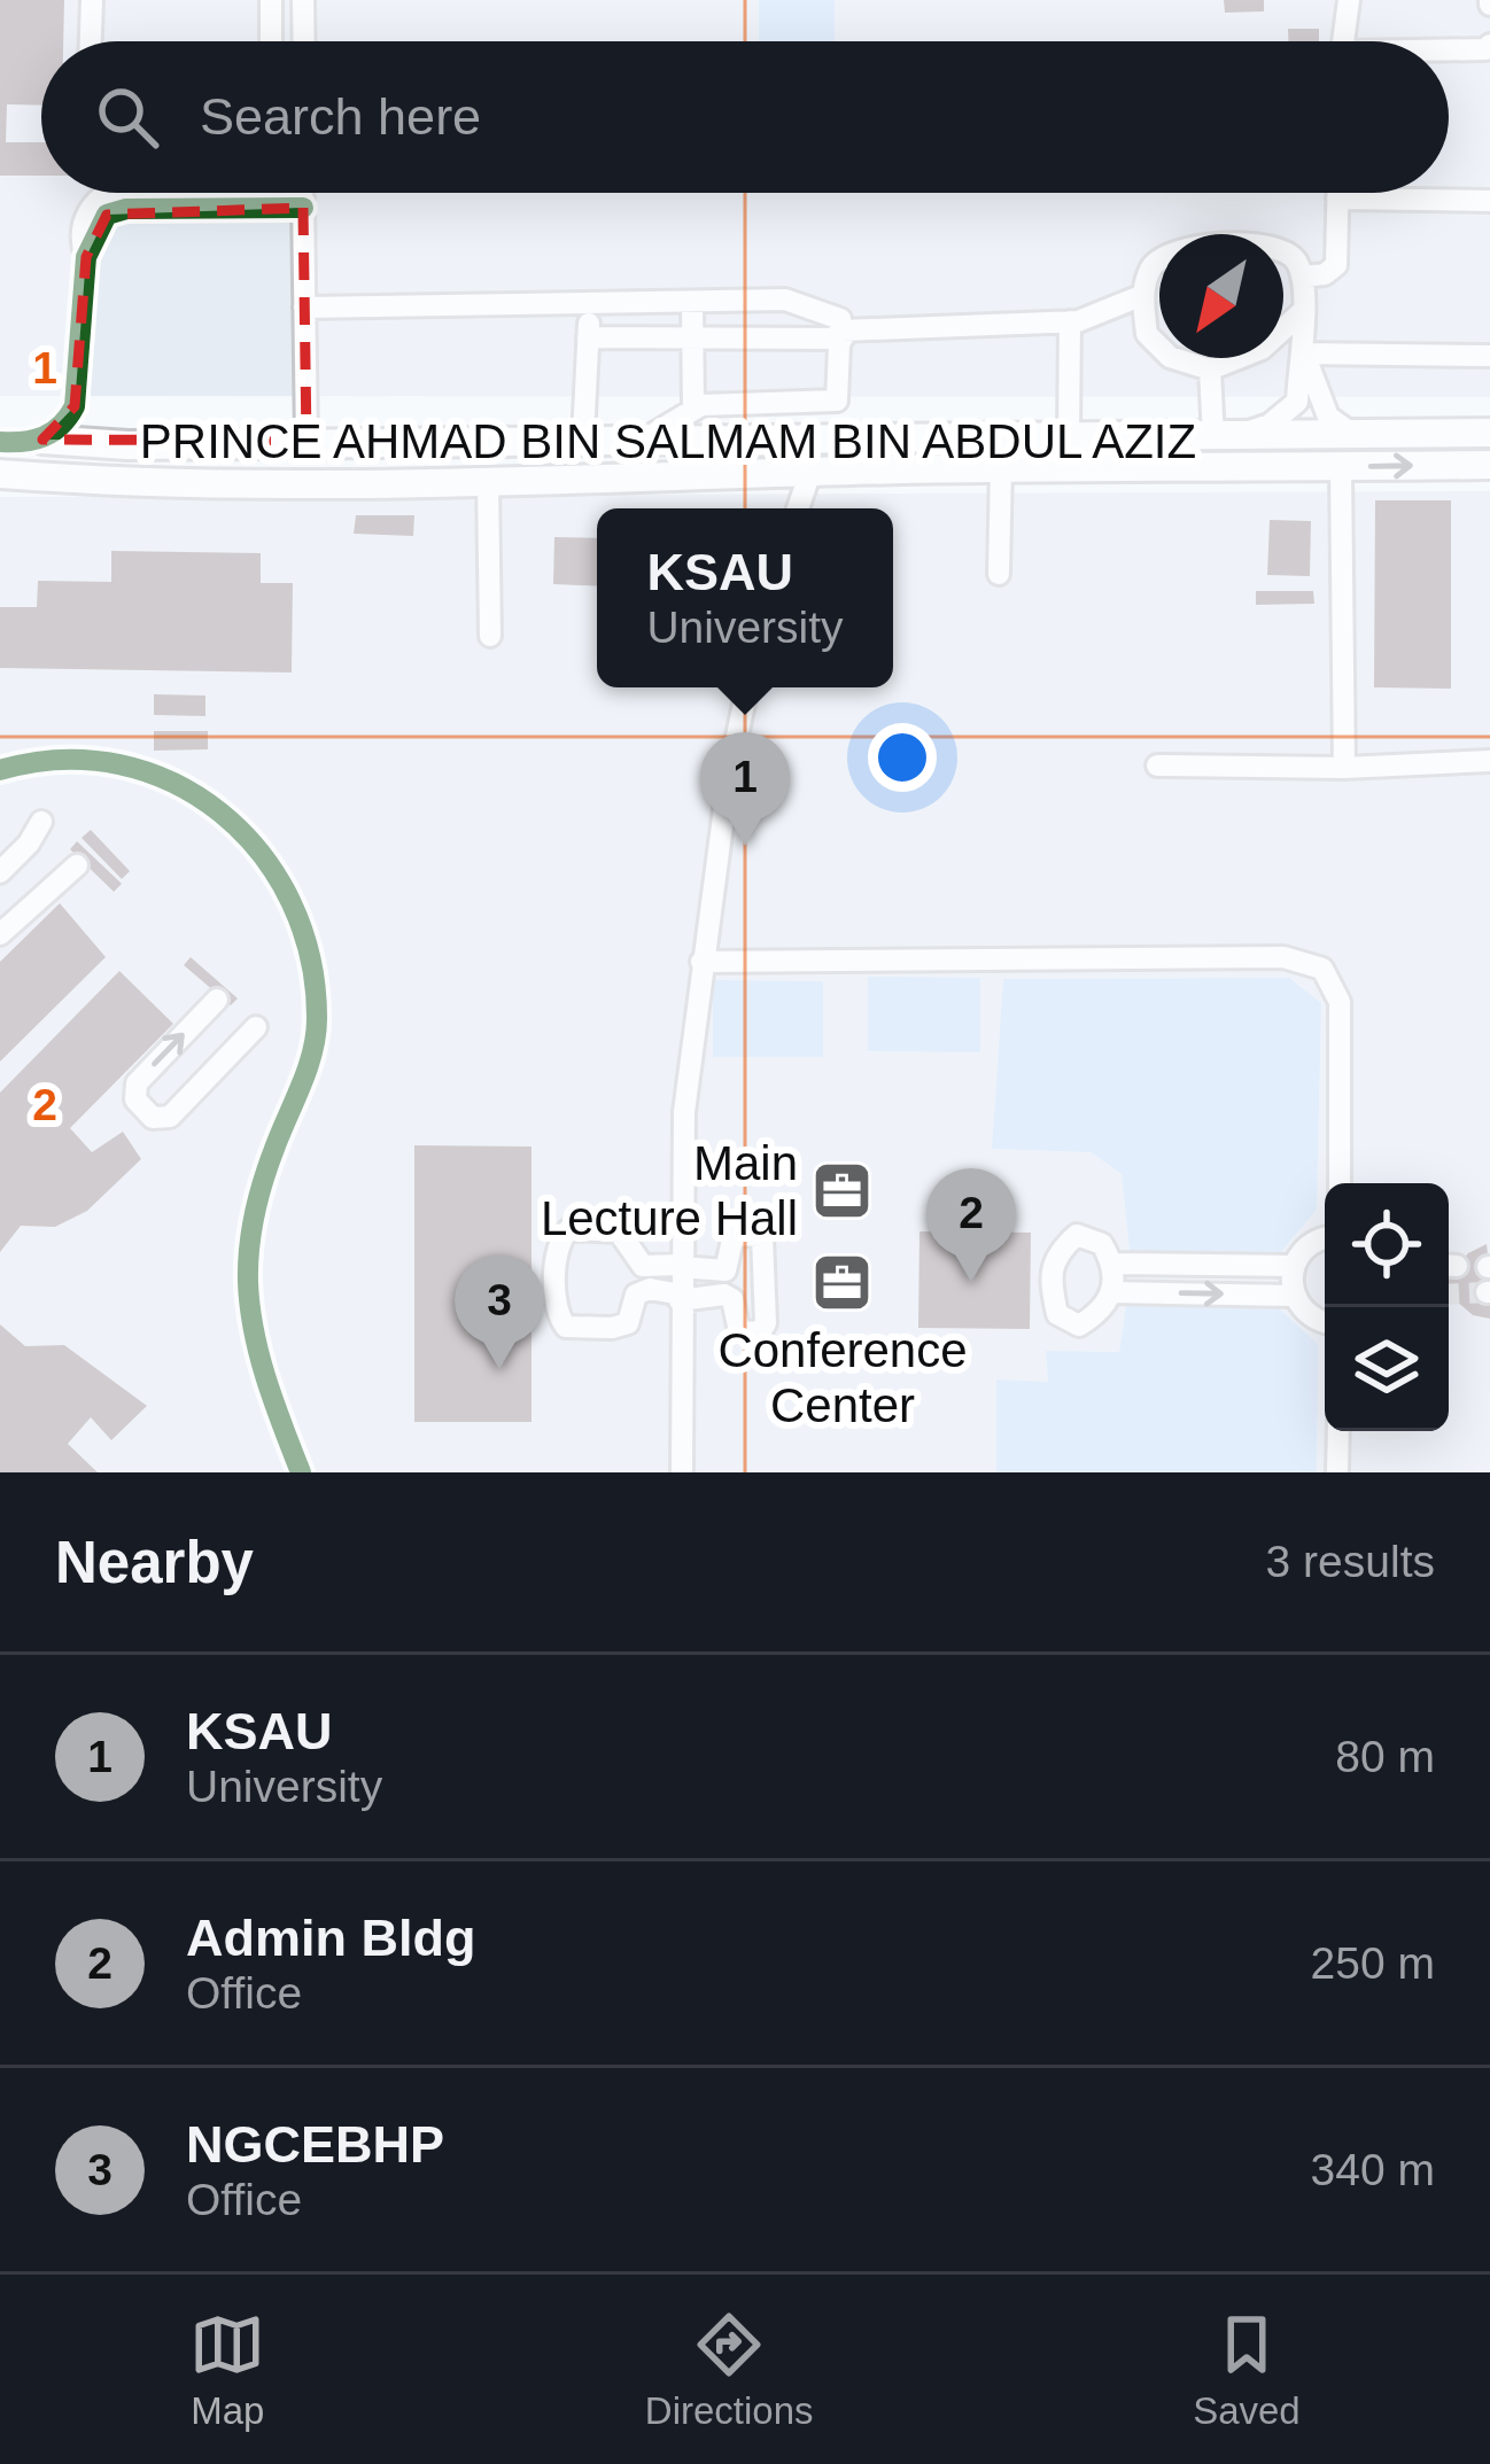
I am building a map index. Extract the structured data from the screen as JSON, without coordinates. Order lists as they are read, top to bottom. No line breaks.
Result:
{"streets":{"main road":["PRINCE AHMAD BIN SALMAM BIN ABDUL AZIZ"]},"places":{"office":["Main Lecture Hall","Conference Center"]},"north":"bottom left","page":{"search":"Search here","popup":["KSAU","University"],"pins":["1","2","3"],"heading":["Nearby","3 results"],"list":[{"mark":"1","name":"KSAU","note":"University","value":"80 m"},{"mark":"2","name":"Admin Bldg","note":"Office","value":"250 m"},{"mark":"3","name":"NGCEBHP","note":"Office","value":"340 m"}],"nav":["Map","Directions","Saved"]},"grid":{"rows":["1","2"]}}
